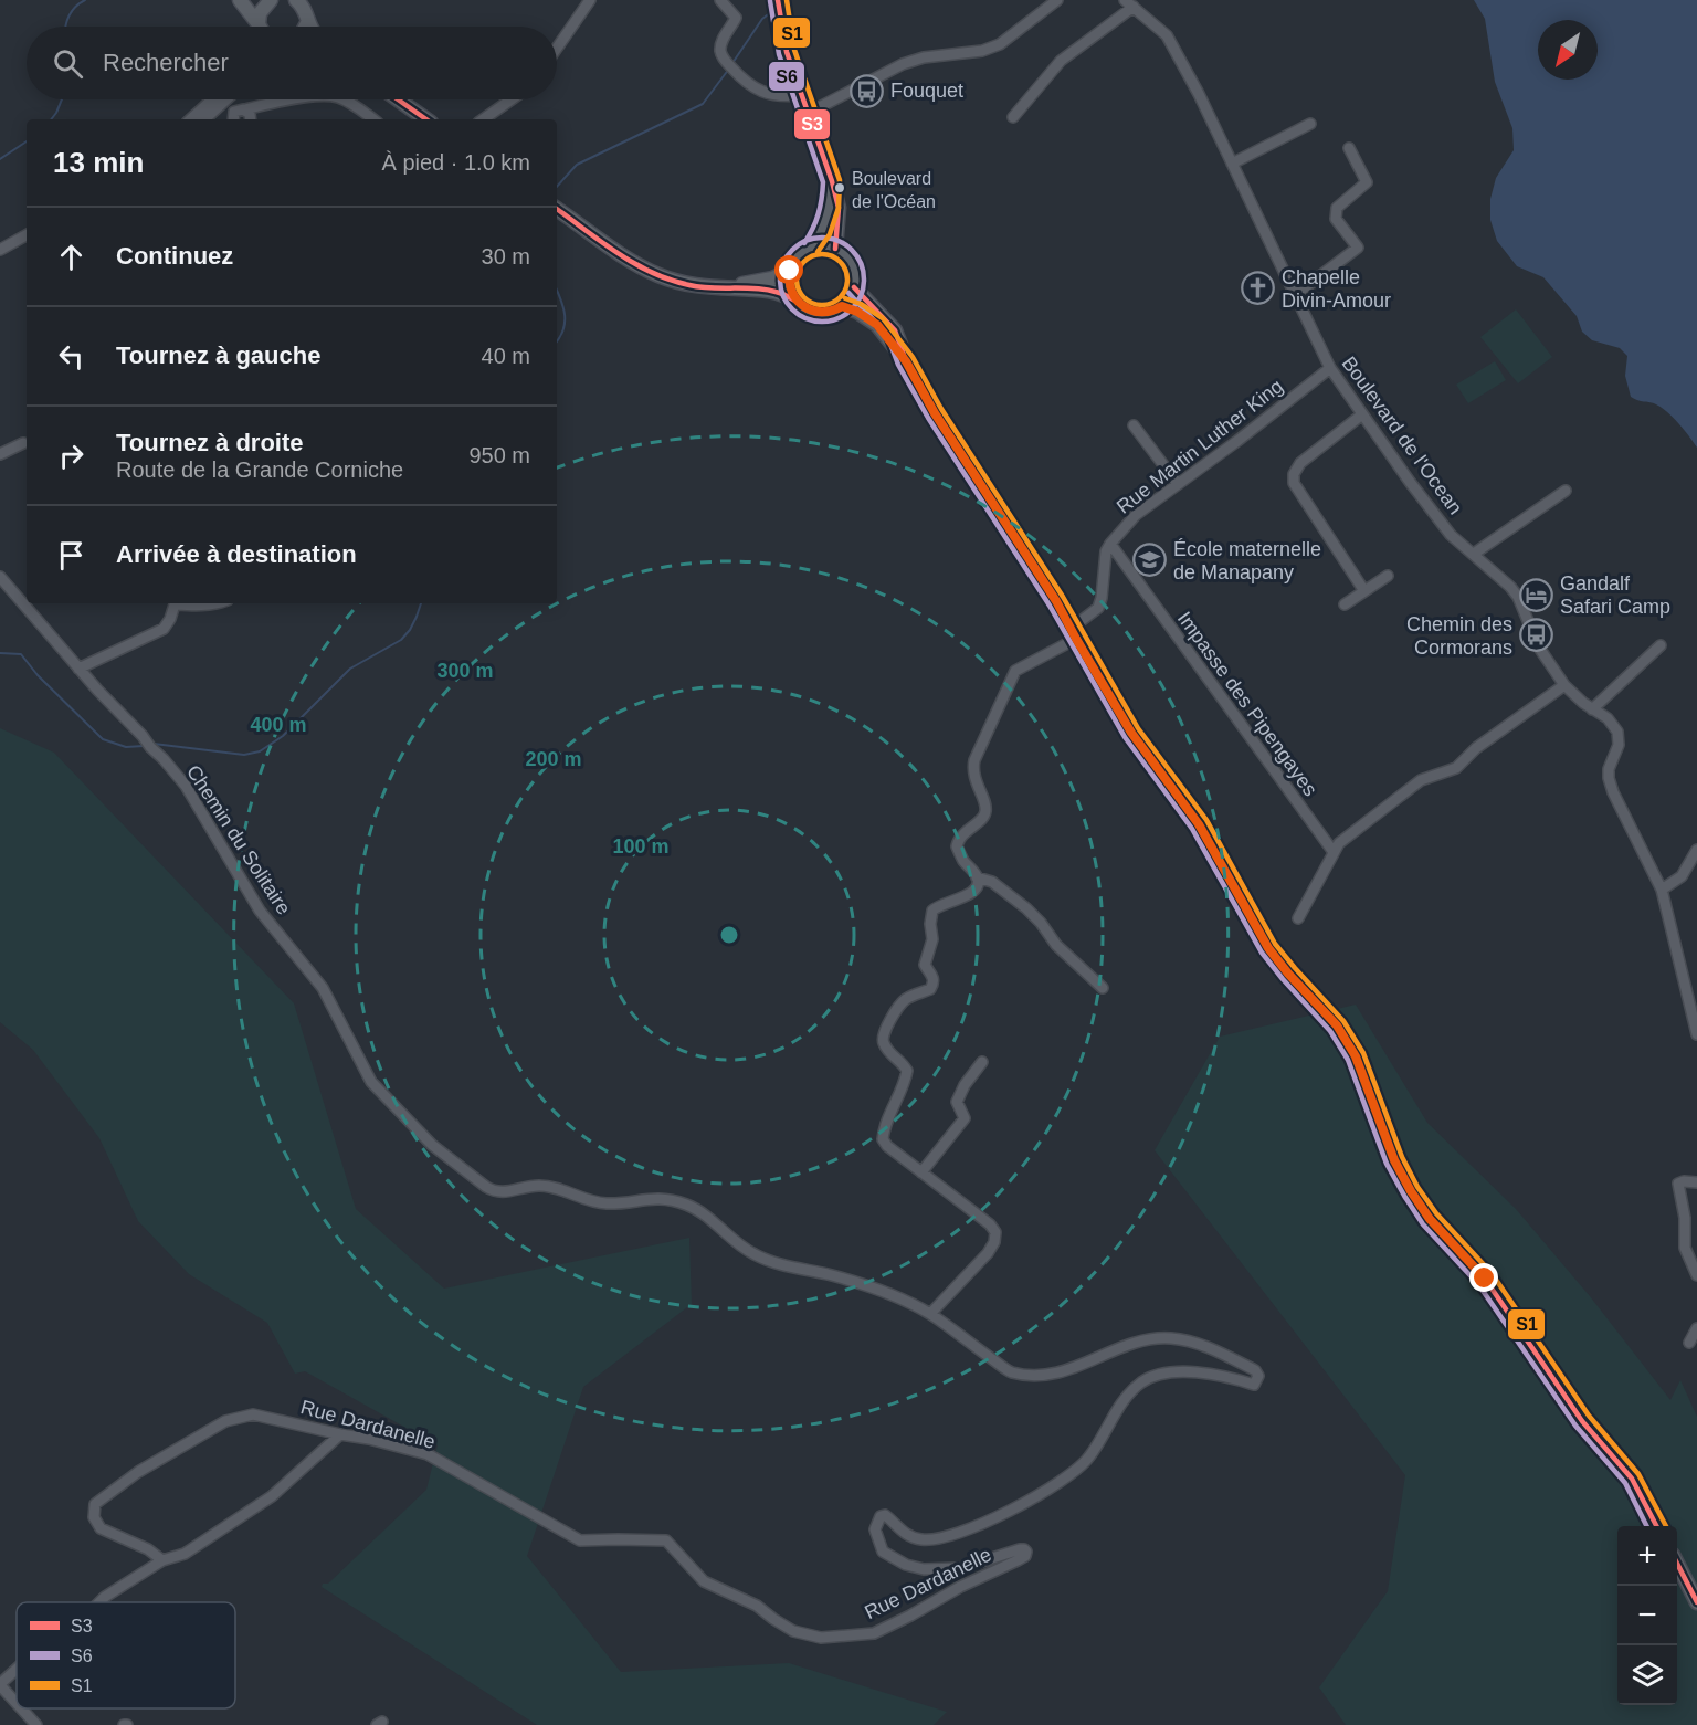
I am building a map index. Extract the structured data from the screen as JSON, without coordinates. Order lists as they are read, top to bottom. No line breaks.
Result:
{"streets":{"street":["Boulevard de l'Ocean","Rue Martin Luther King","Impasse des Pipengayes","Chemin du Solitaire","Rue Dardanelle"]},"crossings":[["Boulevard de l'Ocean","Rue Martin Luther King"],["Rue Martin Luther King","Impasse des Pipengayes"],["Chemin du Solitaire","Rue Dardanelle"]],"places":{"bus stop":["Fouquet","Chemin des Cormorans"],"other":["Boulevard de l'Océan"],"church":["Chapelle Divin-Amour"],"school or university":["École maternelle de Manapany"],"hotel":["Gandalf Safari Camp"]},"lines":["transit line S3","transit line S1","transit line S6"],"legend":["S3","S6","S1"],"north":"bottom left","page":{"search":"Rechercher","heading":["13 min","À pied · 1.0 km"],"list":[["Continuez","30 m"],["Tournez à gauche","40 m"],["Tournez à droite","Route de la Grande Corniche","950 m"],"Arrivée à destination"],"map_buttons":["+","−"]},"rings":["300 m","400 m","200 m","100 m"]}
